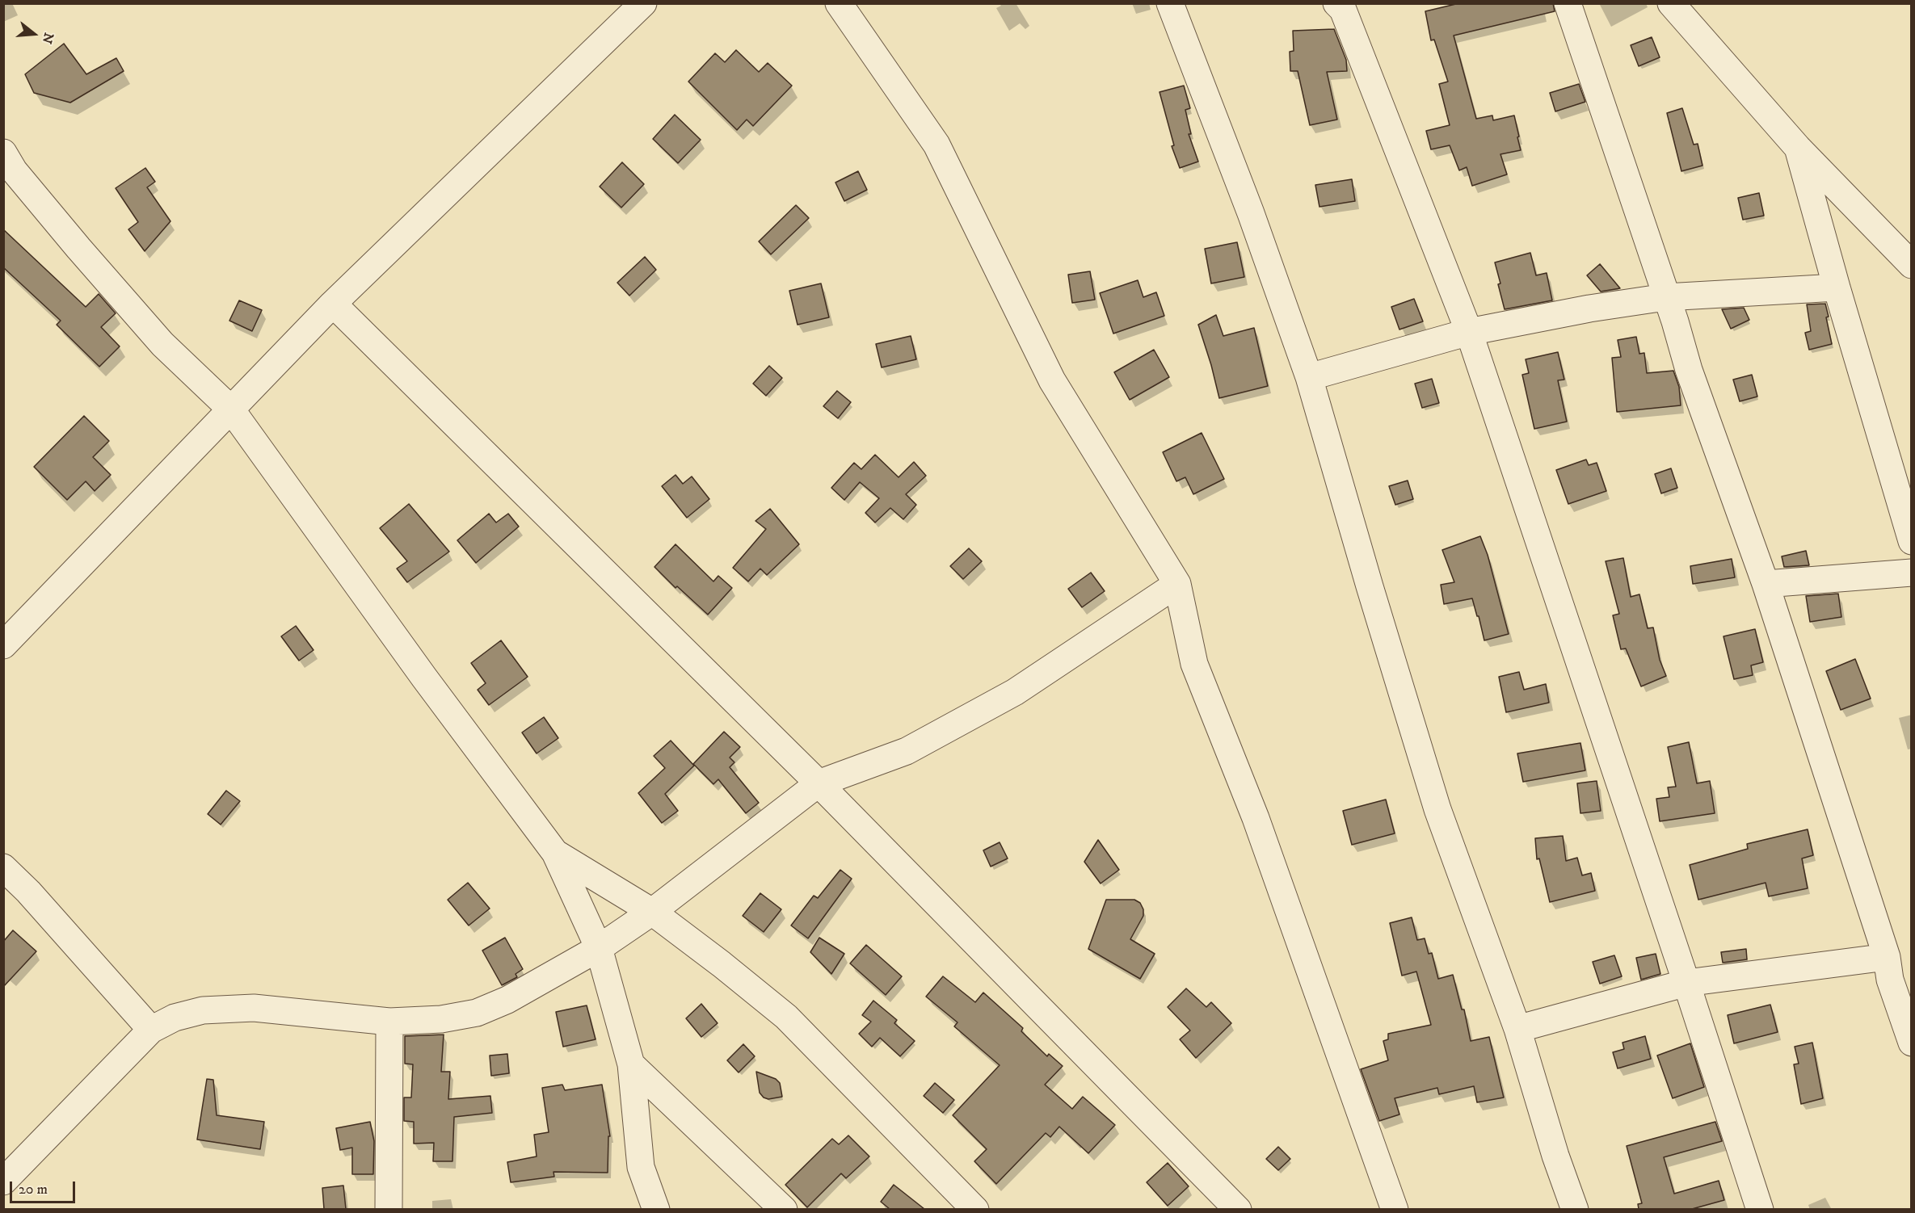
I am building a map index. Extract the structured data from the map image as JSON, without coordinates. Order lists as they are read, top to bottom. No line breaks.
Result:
{"scale_bar":"20 m","north":"right"}
